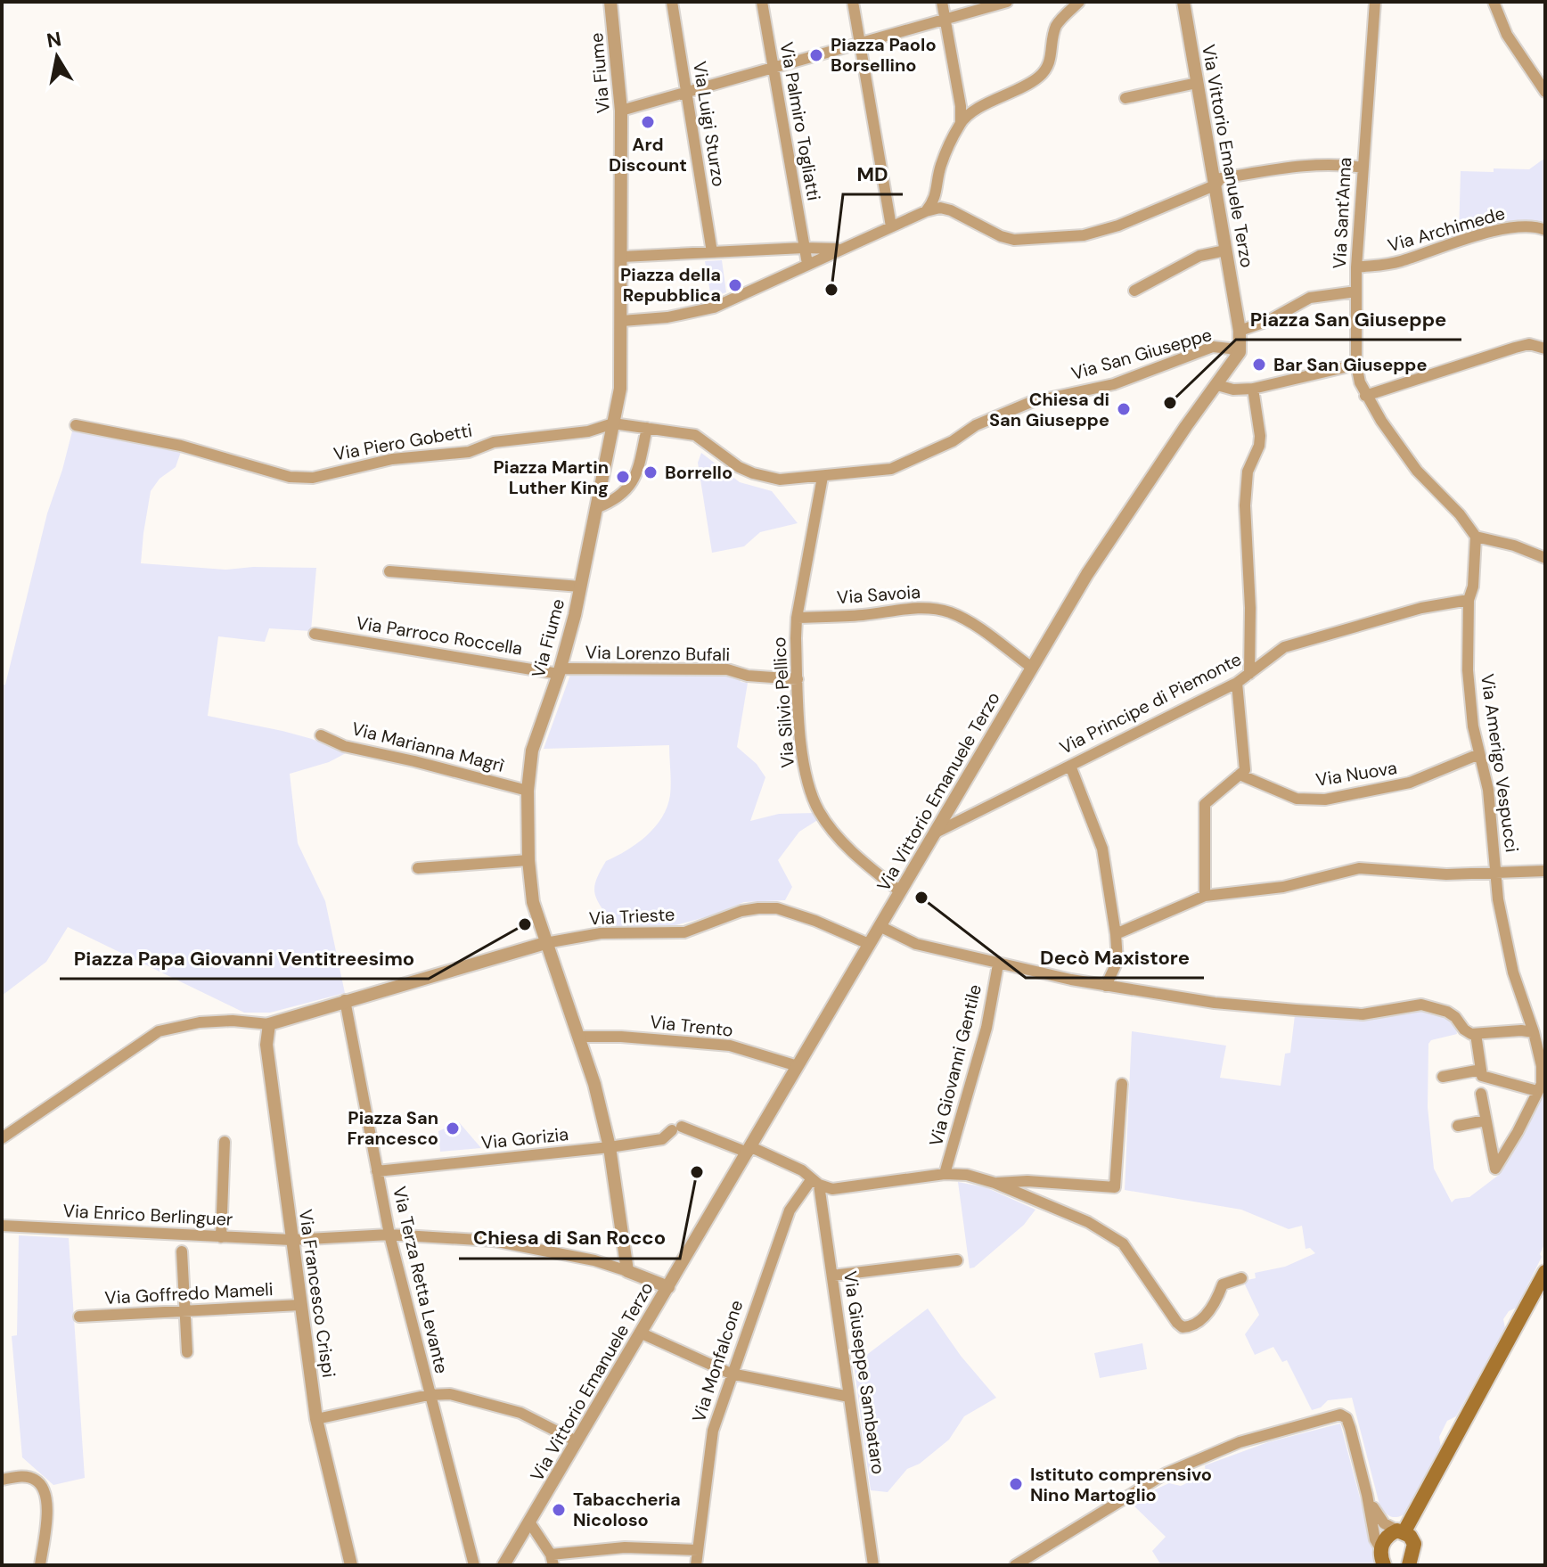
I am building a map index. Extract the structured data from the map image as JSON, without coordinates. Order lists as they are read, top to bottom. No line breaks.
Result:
{"streets":{"street":["Via Fiume","Via Palmiro Togliatti","Via Luigi Sturzo","Via Vittorio Emanuele Terzo","Via Sant'Anna","Via Archimede","Via San Giuseppe","Via Piero Gobetti","Via Savoia","Via Parroco Roccella","Via Lorenzo Bufali","Via Silvio Pellico","Via Principe di Piemonte","Via Marianna Magrì","Via Amerigo Vespucci","Via Nuova","Via Trieste","Via Trento","Via Giovanni Gentile","Via Gorizia","Via Enrico Berlinguer","Via Terza Retta Levante","Via Goffredo Mameli","Via Francesco Crispi","Via Monfalcone","Via Giuseppe Sambataro"]},"crossings":[["Via Fiume","Via San Giuseppe"],["Via Fiume","Via Piero Gobetti"],["Via Fiume","Via Parroco Roccella"],["Via Fiume","Via Lorenzo Bufali"],["Via Fiume","Via Marianna Magrì"],["Via Fiume","Via Trieste"],["Via Fiume","Via Trento"],["Via Fiume","Via Gorizia"],["Via Fiume","Via Enrico Berlinguer"],["Via Vittorio Emanuele Terzo","Via San Giuseppe"],["Via Vittorio Emanuele Terzo","Via Savoia"],["Via Vittorio Emanuele Terzo","Via Silvio Pellico"],["Via Vittorio Emanuele Terzo","Via Principe di Piemonte"],["Via Vittorio Emanuele Terzo","Via Trieste"],["Via Vittorio Emanuele Terzo","Via Trento"],["Via Vittorio Emanuele Terzo","Via Gorizia"],["Via Sant'Anna","Via Archimede"],["Via San Giuseppe","Via Piero Gobetti"],["Via San Giuseppe","Via Silvio Pellico"],["Via Savoia","Via Silvio Pellico"],["Via Parroco Roccella","Via Lorenzo Bufali"],["Via Lorenzo Bufali","Via Silvio Pellico"],["Via Principe di Piemonte","Via Amerigo Vespucci"],["Via Amerigo Vespucci","Via Nuova"],["Via Trieste","Via Terza Retta Levante"],["Via Trieste","Via Francesco Crispi"],["Via Gorizia","Via Terza Retta Levante"],["Via Gorizia","Via Monfalcone"],["Via Gorizia","Via Giuseppe Sambataro"],["Via Enrico Berlinguer","Via Terza Retta Levante"],["Via Enrico Berlinguer","Via Francesco Crispi"],["Via Goffredo Mameli","Via Francesco Crispi"],["Via Monfalcone","Via Giuseppe Sambataro"]],"places":["Piazza Paolo Borsellino","Ard Discount","Piazza della Repubblica","MD","Bar San Giuseppe","Piazza San Giuseppe","Chiesa di San Giuseppe","Borrello","Piazza Martin Luther King","Decò Maxistore","Piazza Papa Giovanni Ventitreesimo","Piazza San Francesco","Chiesa di San Rocco","Istituto comprensivo Nino Martoglio","Tabaccheria Nicoloso"],"north":"top"}
